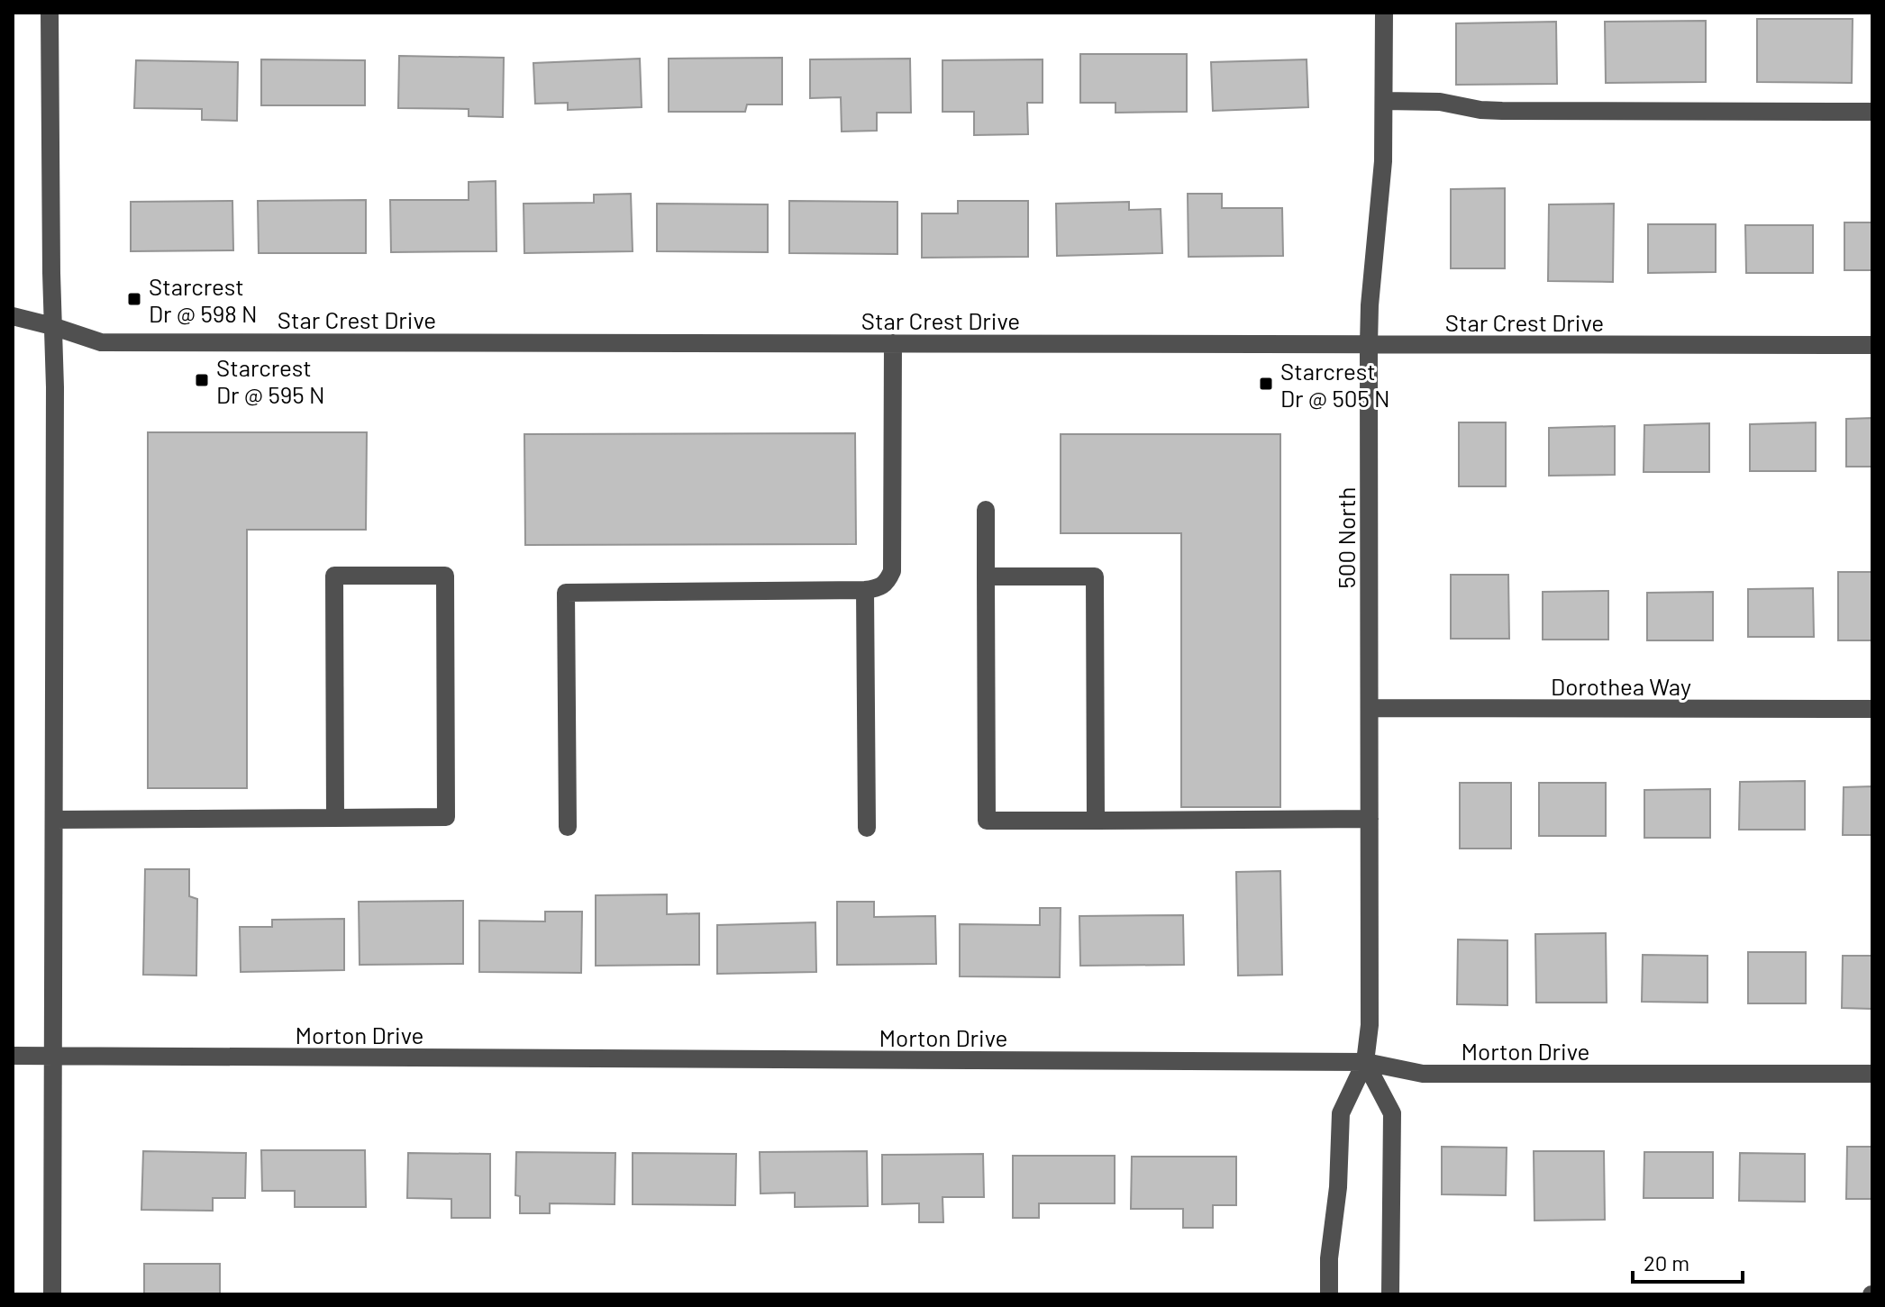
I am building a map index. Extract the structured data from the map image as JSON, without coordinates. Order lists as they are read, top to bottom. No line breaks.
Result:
{"streets":{"street":["Star Crest Drive","500 North","Dorothea Way","Morton Drive"]},"crossings":[["Star Crest Drive","500 North"],["500 North","Dorothea Way"],["500 North","Morton Drive"]],"places":{"transit":["Starcrest Dr @ 598 N","Starcrest Dr @ 595 N","Starcrest Dr @ 505 N"]},"scale_bar":"20 m"}
